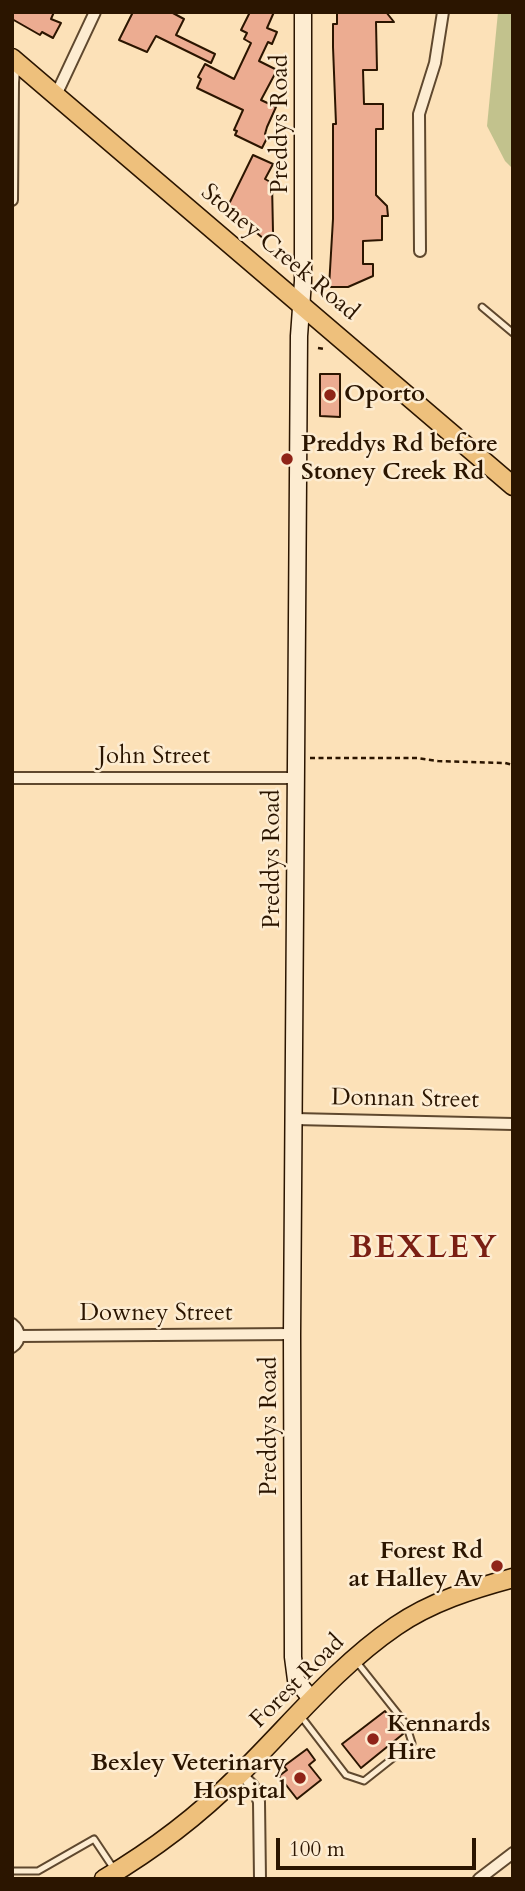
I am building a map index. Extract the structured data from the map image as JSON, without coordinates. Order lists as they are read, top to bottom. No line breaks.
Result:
{"streets":{"main road":["Preddys Road","Stoney Creek Road","Forest Road"],"street":["John Street","Donnan Street","Downey Street"]},"crossings":[["Preddys Road","Stoney Creek Road"],["Preddys Road","John Street"],["Preddys Road","Donnan Street"],["Preddys Road","Downey Street"],["Preddys Road","Forest Road"]],"districts":["BEXLEY"],"places":["Oporto","Preddys Rd before Stoney Creek Rd","Forest Rd at Halley Av","Kennards Hire","Bexley Veterinary Hospital"],"scale_bar":"100 m"}
